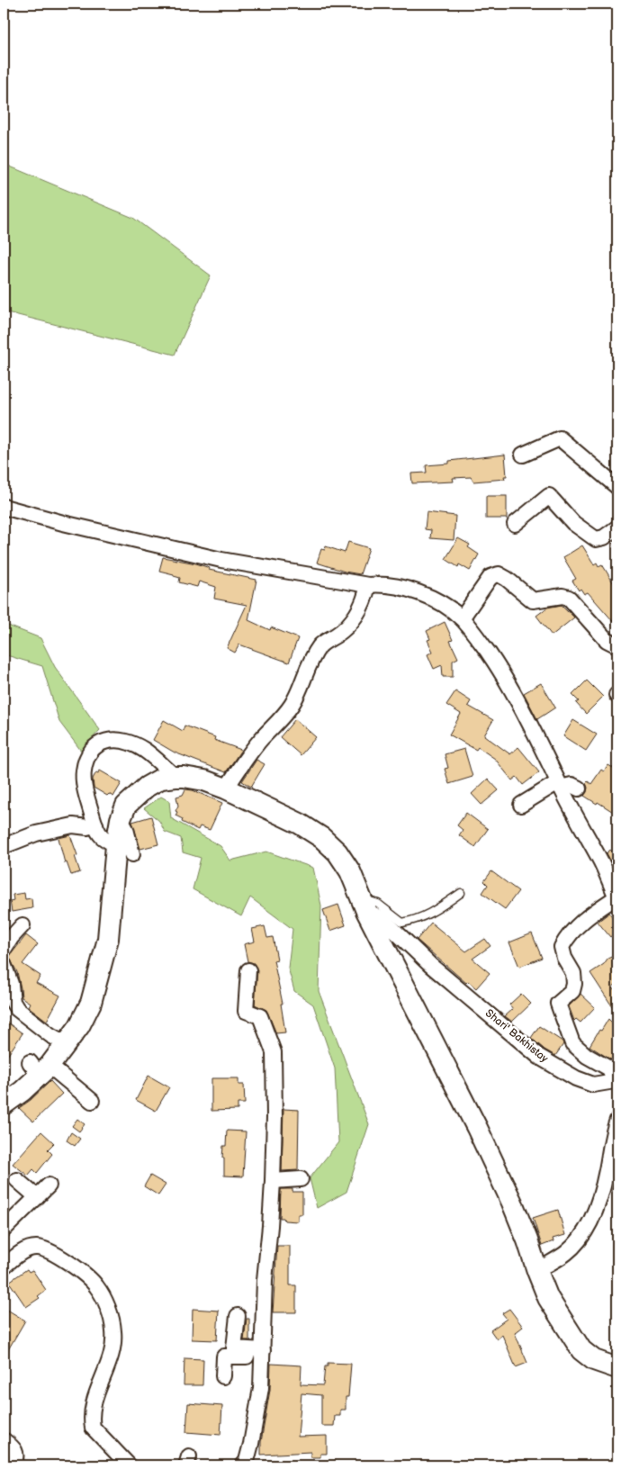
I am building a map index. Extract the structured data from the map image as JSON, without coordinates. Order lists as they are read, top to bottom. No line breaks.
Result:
{"streets":{"street":["Shari' Bakhistay"]}}
